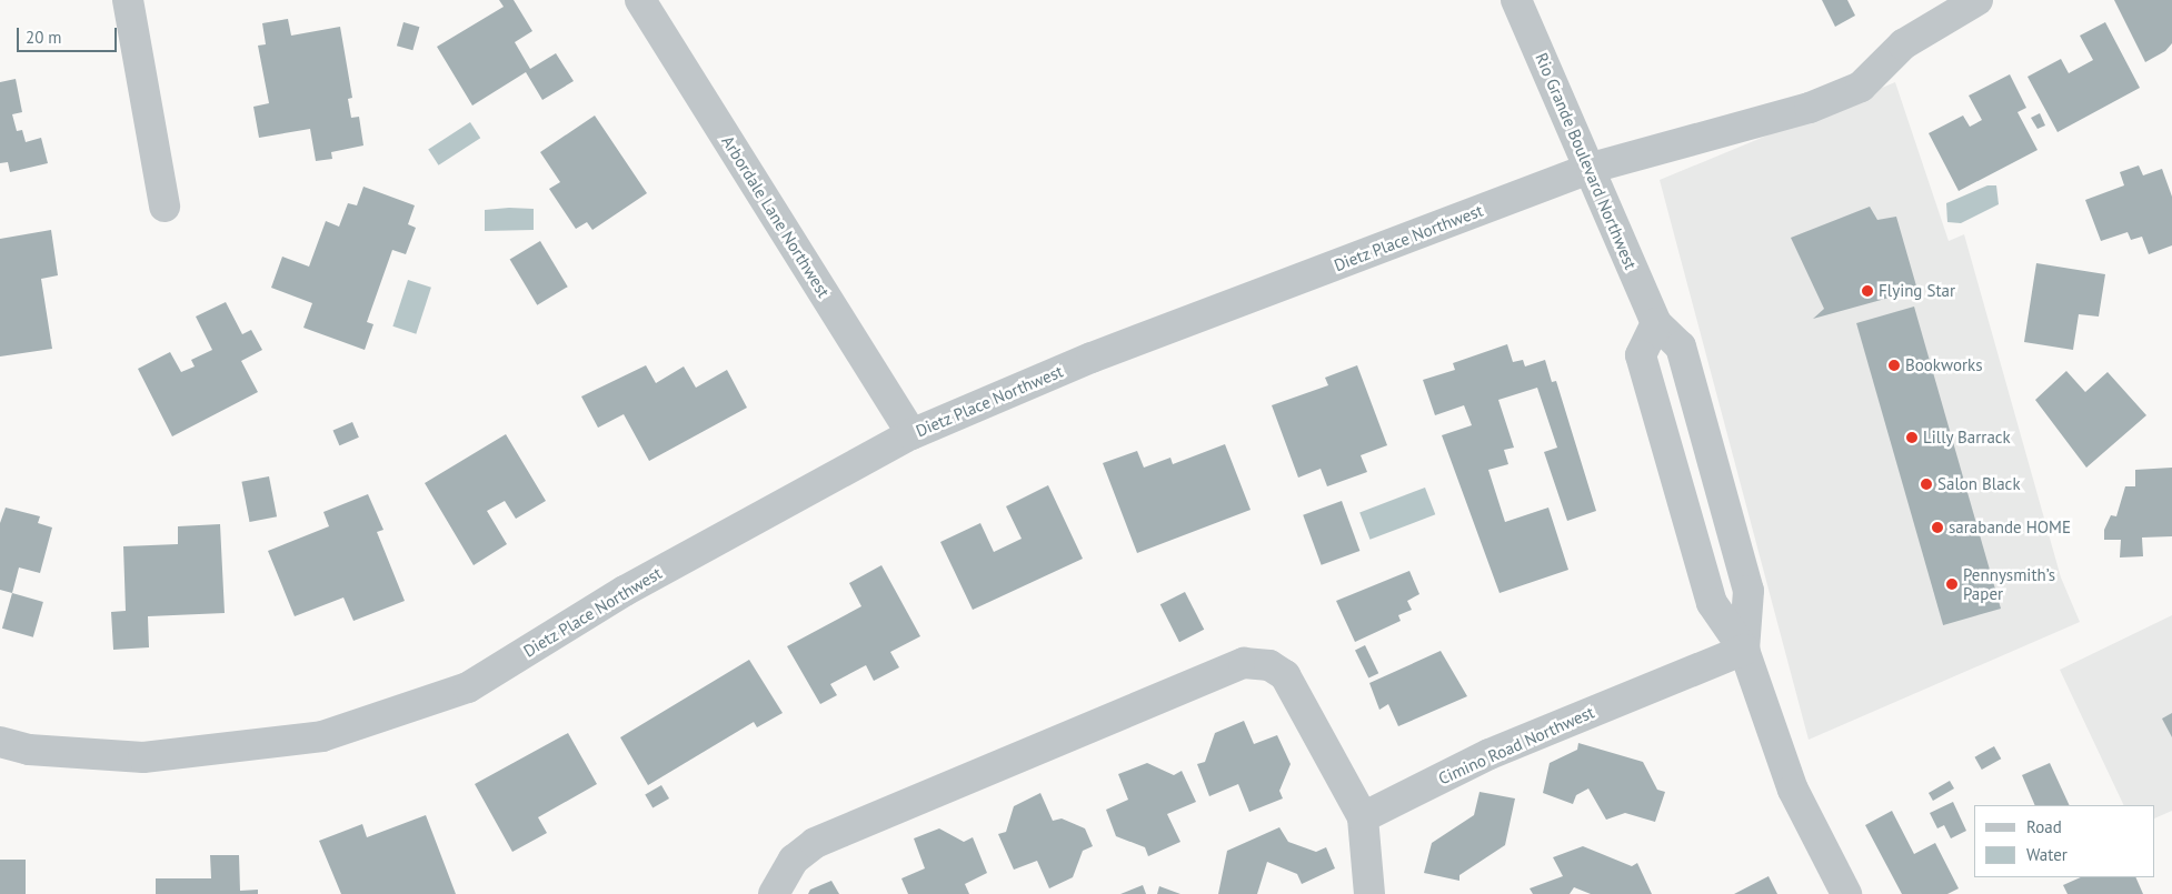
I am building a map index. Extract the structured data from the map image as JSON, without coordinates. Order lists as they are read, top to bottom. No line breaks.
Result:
{"streets":{"street":["Rio Grande Boulevard Northwest","Arbordale Lane Northwest","Dietz Place Northwest","Cimino Road Northwest"]},"crossings":[["Rio Grande Boulevard Northwest","Dietz Place Northwest"],["Rio Grande Boulevard Northwest","Cimino Road Northwest"],["Arbordale Lane Northwest","Dietz Place Northwest"]],"places":["Flying Star","Bookworks","Lilly Barrack","Salon Black","sarabande HOME","Pennysmith’s Paper"],"legend":["Road","Water"],"scale_bar":"20 m"}
